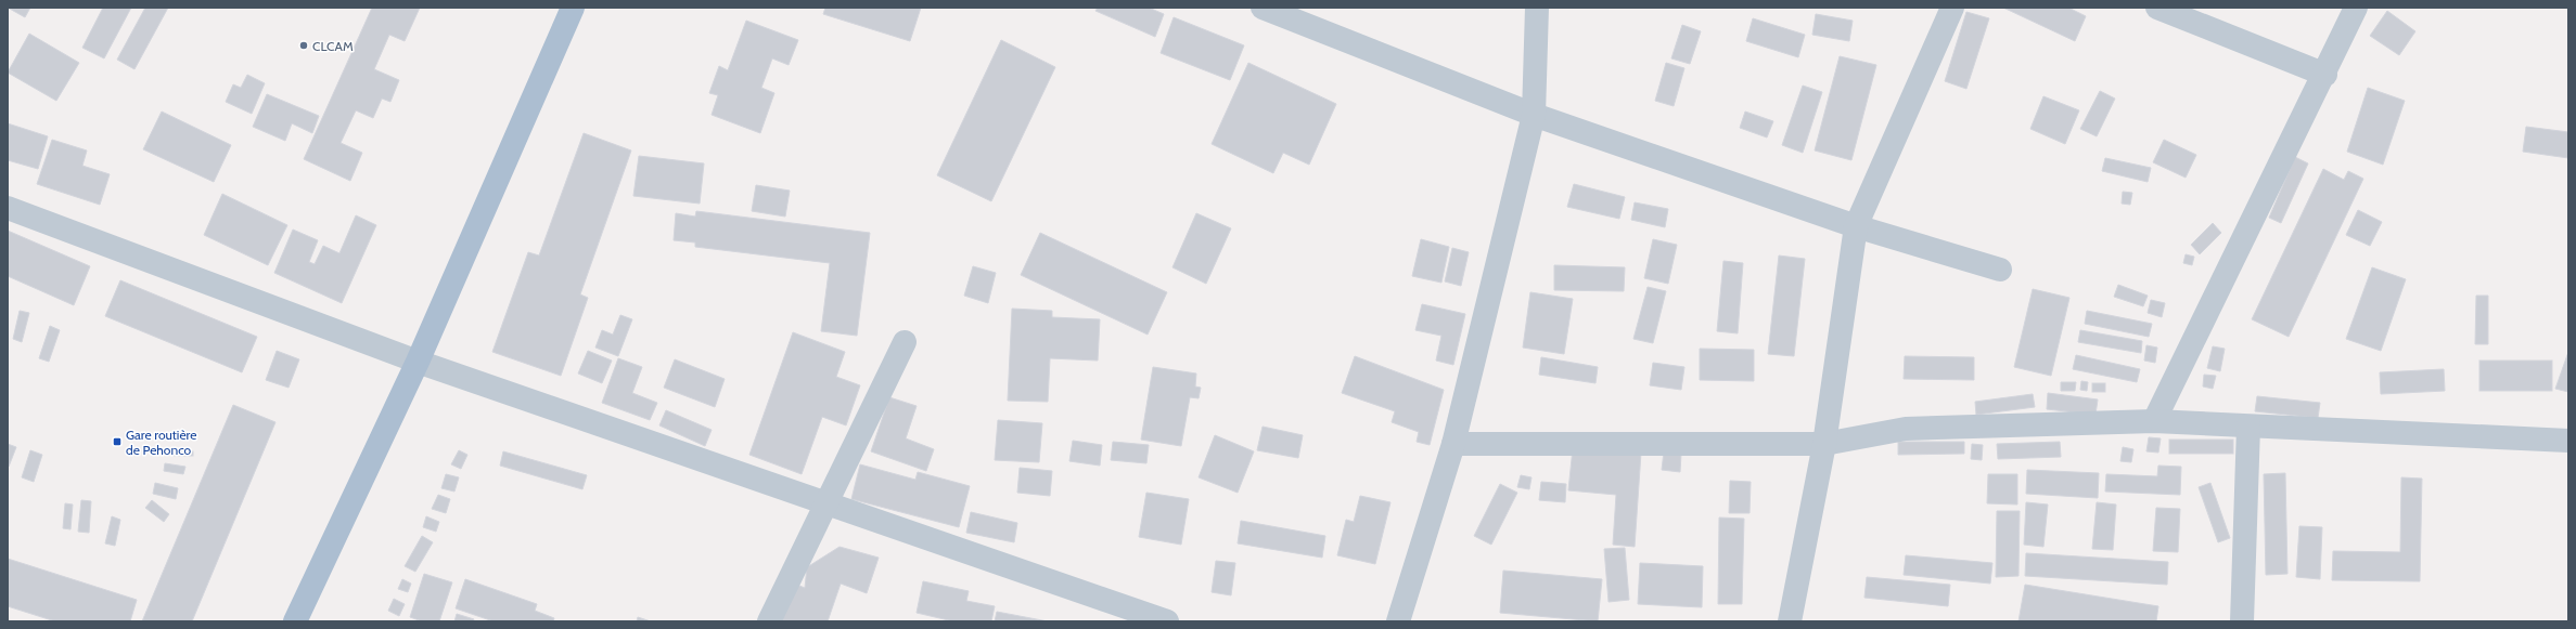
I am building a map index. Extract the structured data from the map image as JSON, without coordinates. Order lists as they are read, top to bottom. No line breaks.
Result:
{"places":{"other":["CLCAM"],"transit":["Gare routière de Pehonco"]}}
